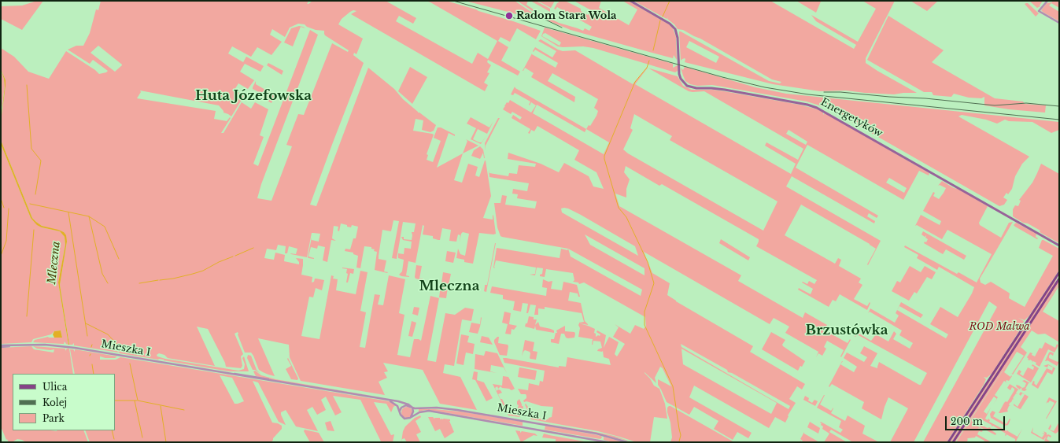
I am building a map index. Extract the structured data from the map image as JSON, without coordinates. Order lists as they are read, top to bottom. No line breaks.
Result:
{"streets":{"main road":["Energetyków"],"street":["Mieszka I"]},"districts":["Huta Józefowska","Mleczna","Brzustówka"],"water":["Mleczna"],"parks":["ROD Malwa"],"places":["Radom Stara Wola"],"legend":["Ulica","Kolej","Park"],"scale_bar":"200 m"}
